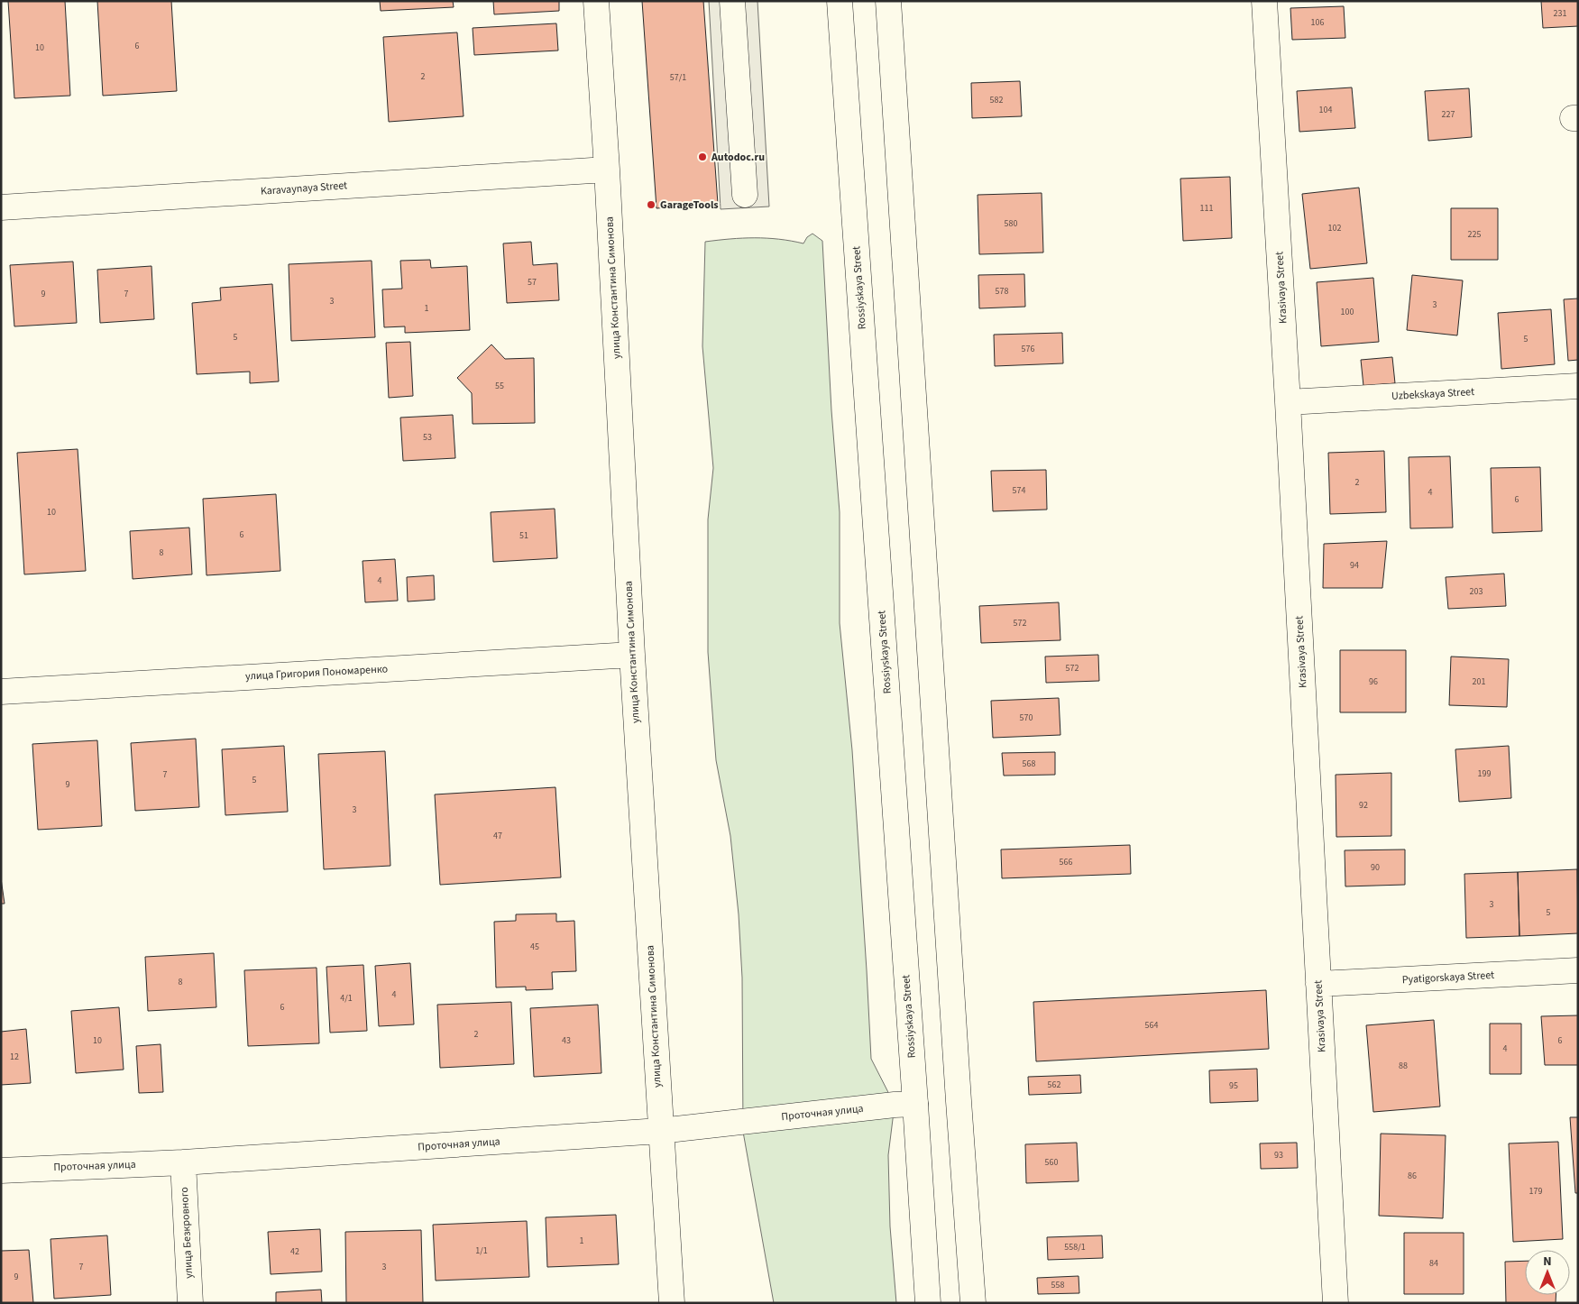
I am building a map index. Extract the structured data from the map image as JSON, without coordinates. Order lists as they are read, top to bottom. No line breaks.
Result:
{"streets":{"street":["Karavaynaya Street","улица Константина Симонова","Rossiyskaya Street","Krasivaya Street","Uzbekskaya Street","улица Григория Пономаренко","Pyatigorskaya Street","Проточная улица","улица Безкровного"]},"crossings":[["Karavaynaya Street","улица Константина Симонова"],["улица Константина Симонова","улица Григория Пономаренко"],["улица Константина Симонова","Проточная улица"],["Rossiyskaya Street","Проточная улица"],["Krasivaya Street","Uzbekskaya Street"],["Krasivaya Street","Pyatigorskaya Street"],["Проточная улица","улица Безкровного"]],"places":["Autodoc.ru","GarageTools"],"house_numbers":["231","106","6","10","2","57/1","582","104","227","111","580","102","225","57","578","9","7","3","3","1","100","5","5","576","55","53","2","574","4","6","10","6","51","8","94","4","203","572","572","96","201","570","568","199","7","5","9","92","3","47","566","90","3","5","45","8","4","4/1","6","564","2","10","43","6","4","12","88","562","95","93","560","86","179","1","558/1","1/1","42","84","7","3","9","558"],"north":"top"}
